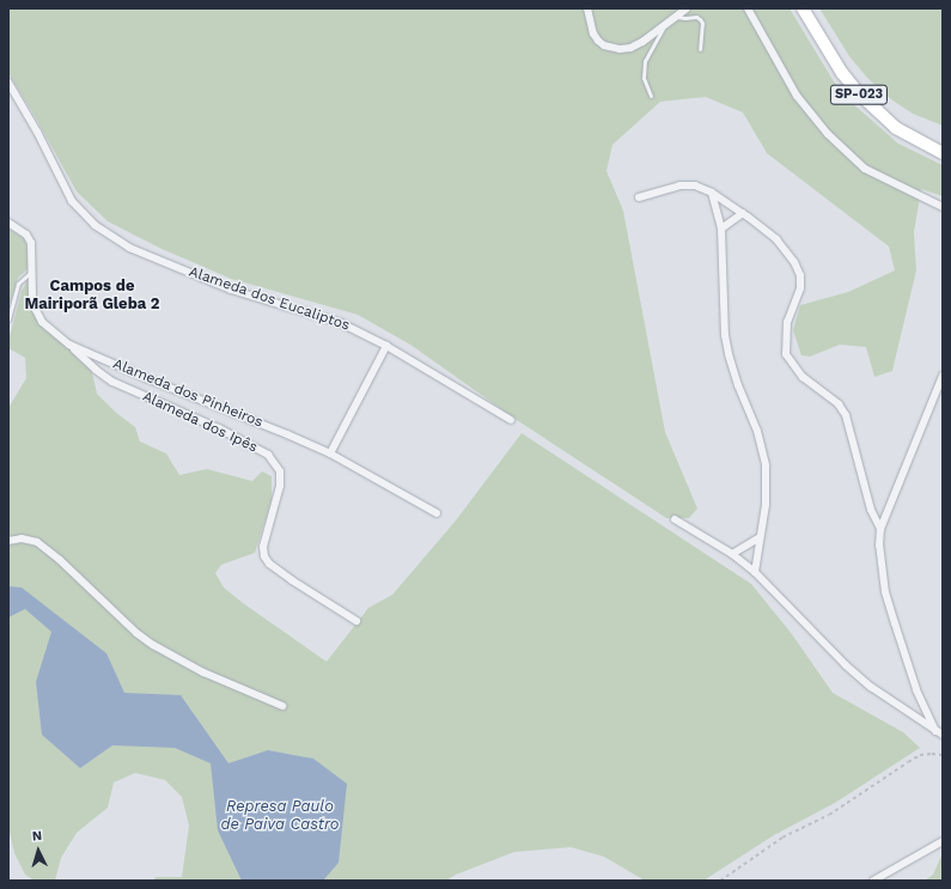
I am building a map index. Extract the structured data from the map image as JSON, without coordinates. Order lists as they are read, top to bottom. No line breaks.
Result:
{"streets":{"main road":["SP-023"],"street":["Alameda dos Eucaliptos","Alameda dos Pinheiros","Alameda dos Ipês"]},"crossings":[["Alameda dos Pinheiros","Alameda dos Ipês"]],"districts":["Campos de Mairiporã Gleba 2"],"water":["Represa Paulo de Paiva Castro"],"north":"top"}
